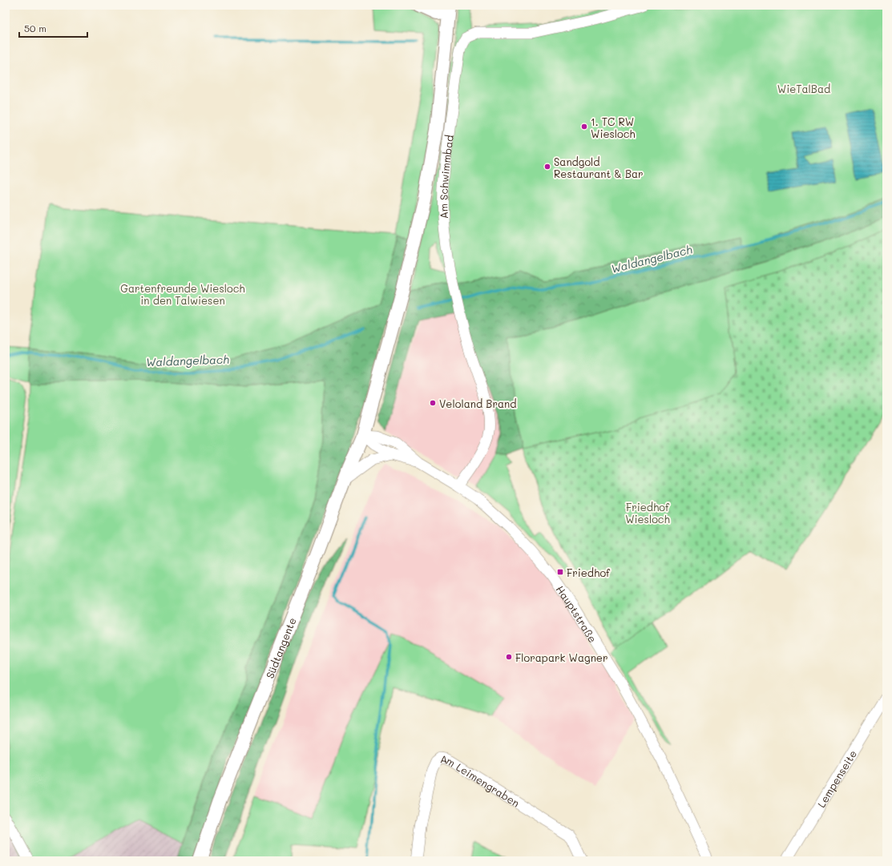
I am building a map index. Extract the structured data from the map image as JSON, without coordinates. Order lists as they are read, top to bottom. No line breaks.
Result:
{"streets":{"main road":["Südtangente"],"street":["Am Schwimmbad","Hauptstraße","Lempenseite","Am Leimengraben"]},"crossings":[["Am Schwimmbad","Hauptstraße"],["Hauptstraße","Südtangente"]],"water":["Waldangelbach"],"parks":["WieTalBad","Gartenfreunde Wiesloch in den Talwiesen","Friedhof Wiesloch"],"places":{"other":["1. TC RW Wiesloch","Sandgold Restaurant & Bar","Veloland Brand","Florapark Wagner"],"transit":["Friedhof"]},"scale_bar":"50 m"}
